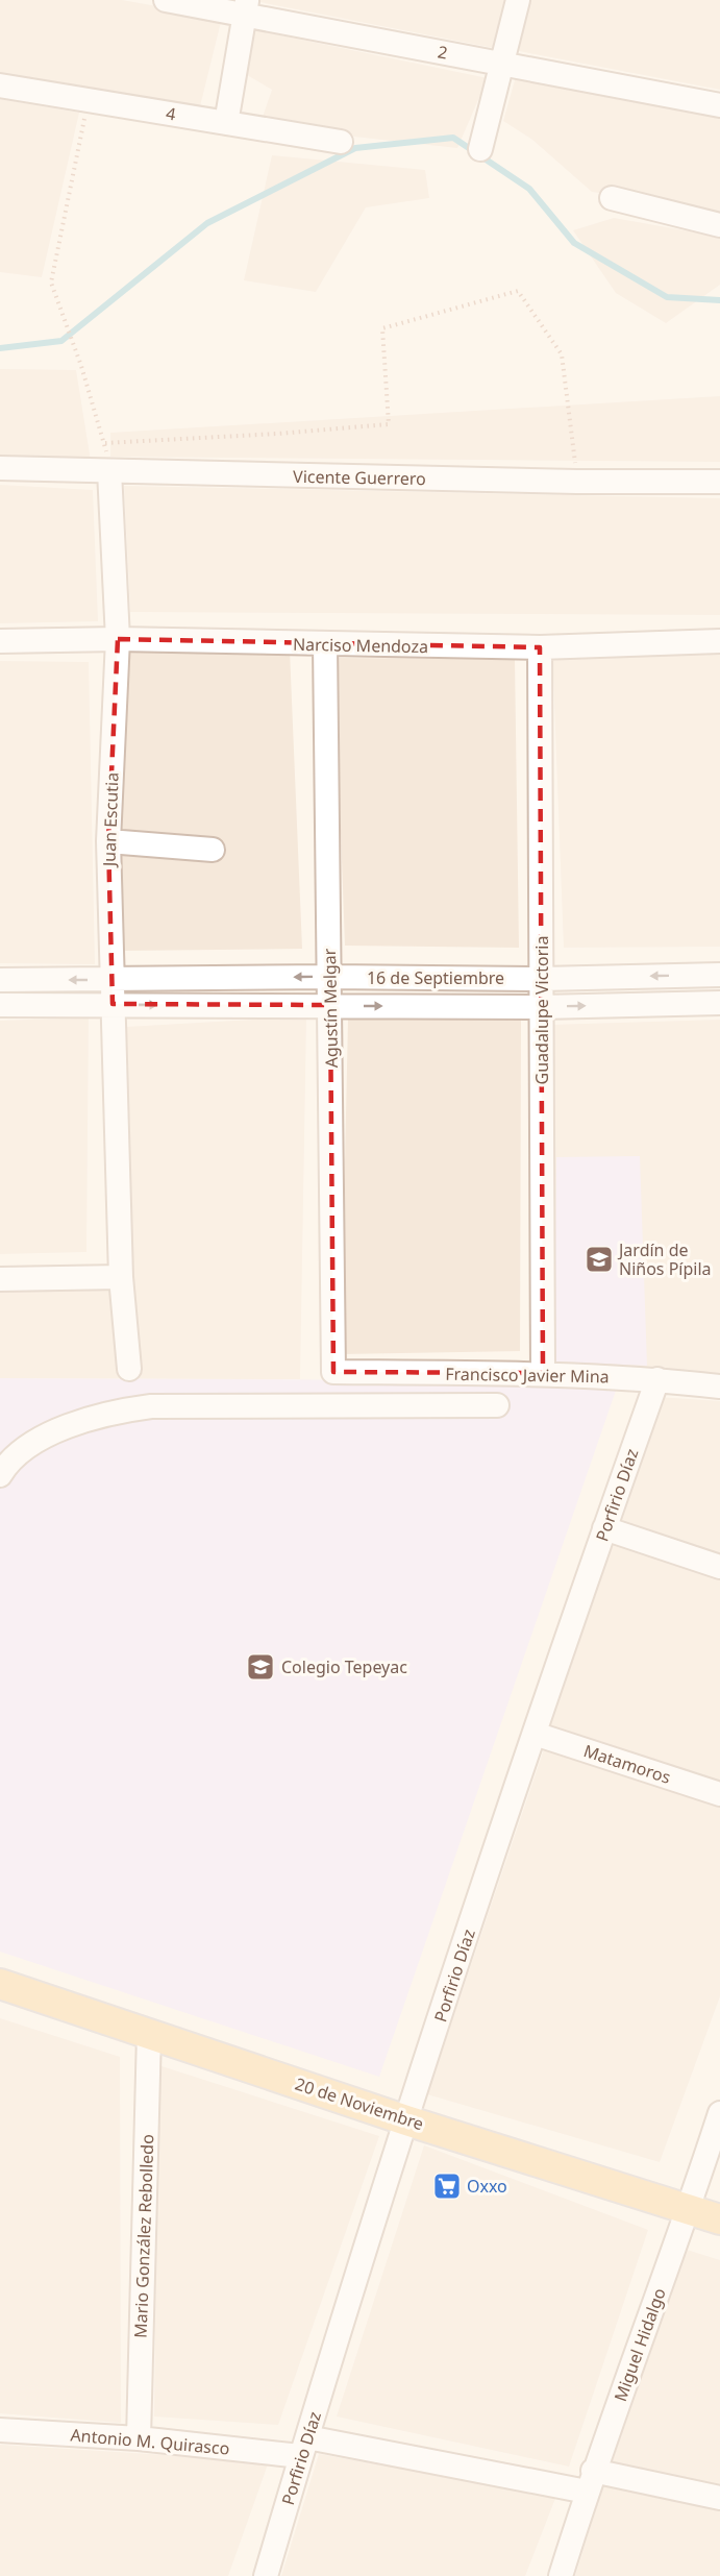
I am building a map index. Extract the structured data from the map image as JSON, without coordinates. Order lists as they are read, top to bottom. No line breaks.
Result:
{"streets":{"main road":["20 de Noviembre"],"street":["2","4","Vicente Guerrero","Narciso Mendoza","Juan Escutia","16 de Septiembre","Agustín Melgar","Guadalupe Victoria","Francisco Javier Mina","Porfirio Díaz","Matamoros","Mario González Rebolledo","Miguel Hidalgo","Antonio M. Quirasco"]},"crossings":[["Vicente Guerrero","Juan Escutia"],["Narciso Mendoza","Juan Escutia"],["Narciso Mendoza","Agustín Melgar"],["Narciso Mendoza","Guadalupe Victoria"],["Juan Escutia","16 de Septiembre"],["16 de Septiembre","Agustín Melgar"],["16 de Septiembre","Guadalupe Victoria"],["Agustín Melgar","Francisco Javier Mina"],["Guadalupe Victoria","Francisco Javier Mina"],["Francisco Javier Mina","Porfirio Díaz"],["Porfirio Díaz","Matamoros"],["Porfirio Díaz","20 de Noviembre"],["Porfirio Díaz","Antonio M. Quirasco"],["20 de Noviembre","Mario González Rebolledo"],["20 de Noviembre","Miguel Hidalgo"],["Mario González Rebolledo","Antonio M. Quirasco"],["Miguel Hidalgo","Antonio M. Quirasco"]],"places":{"school or university":["Jardín de Niños Pípila","Colegio Tepeyac"],"supermarket":["Oxxo"]}}
